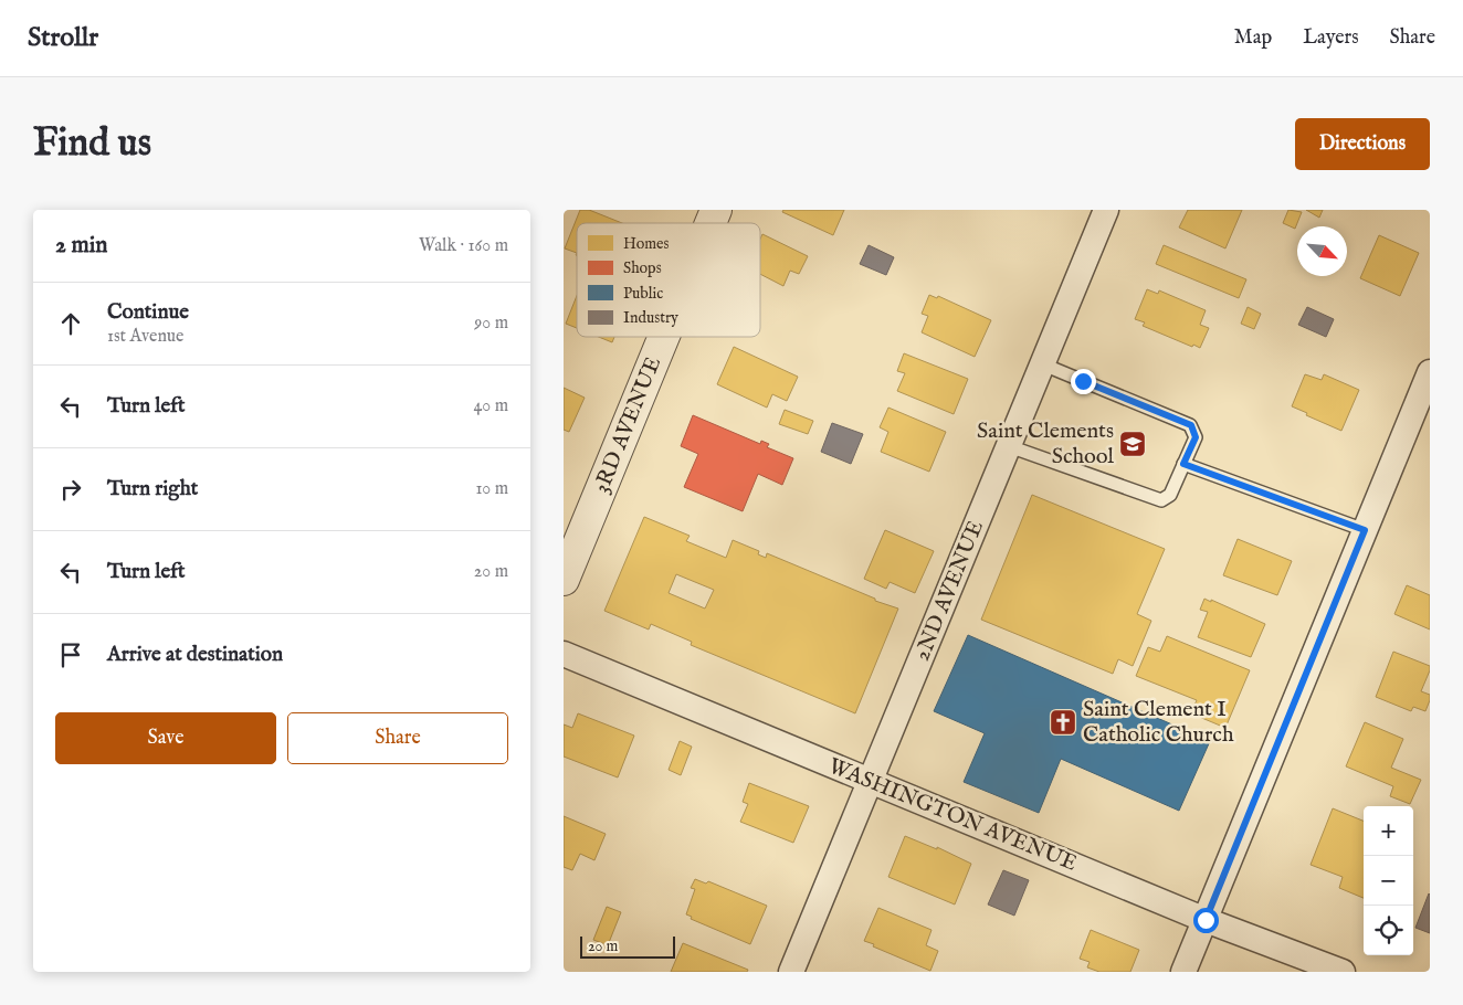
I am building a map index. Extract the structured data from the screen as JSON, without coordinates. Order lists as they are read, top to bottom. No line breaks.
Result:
{"streets":{"street":["3RD AVENUE","2ND AVENUE","WASHINGTON AVENUE"]},"crossings":[["2ND AVENUE","WASHINGTON AVENUE"]],"places":{"school or university":["Saint Clements School"],"church":["Saint Clement I Catholic Church"]},"legend":["Homes","Shops","Public","Industry"],"scale_bar":"20 m","north":"bottom right","page":{"header":"Strollr","nav":["Map","Layers","Share"],"buttons":["Directions",["Save","Share"]],"title":"Find us","heading":["2 min","Walk · 160 m"],"list":[["Continue","1st Avenue","90 m"],["Turn left","40 m"],["Turn right","10 m"],["Turn left","20 m"],"Arrive at destination"],"map_buttons":["+","−"],"scale":"20 m"}}
